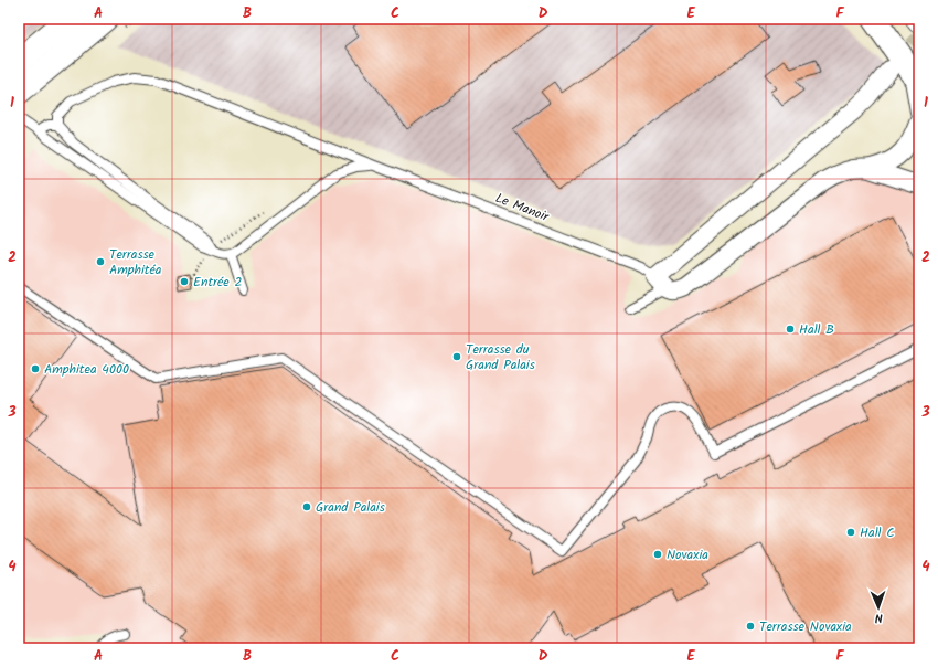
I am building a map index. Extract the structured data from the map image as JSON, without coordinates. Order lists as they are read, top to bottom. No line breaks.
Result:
{"streets":{"lane":["Le Manoir"]},"places":["Terrasse Amphitéa","Entrée 2","Hall B","Terrasse du Grand Palais","Amphitea 4000","Grand Palais","Hall C","Novaxia","Terrasse Novaxia"],"north":"bottom","grid":{"columns":["A","B","C","D","E","F"],"rows":["1","2","3","4"]}}
